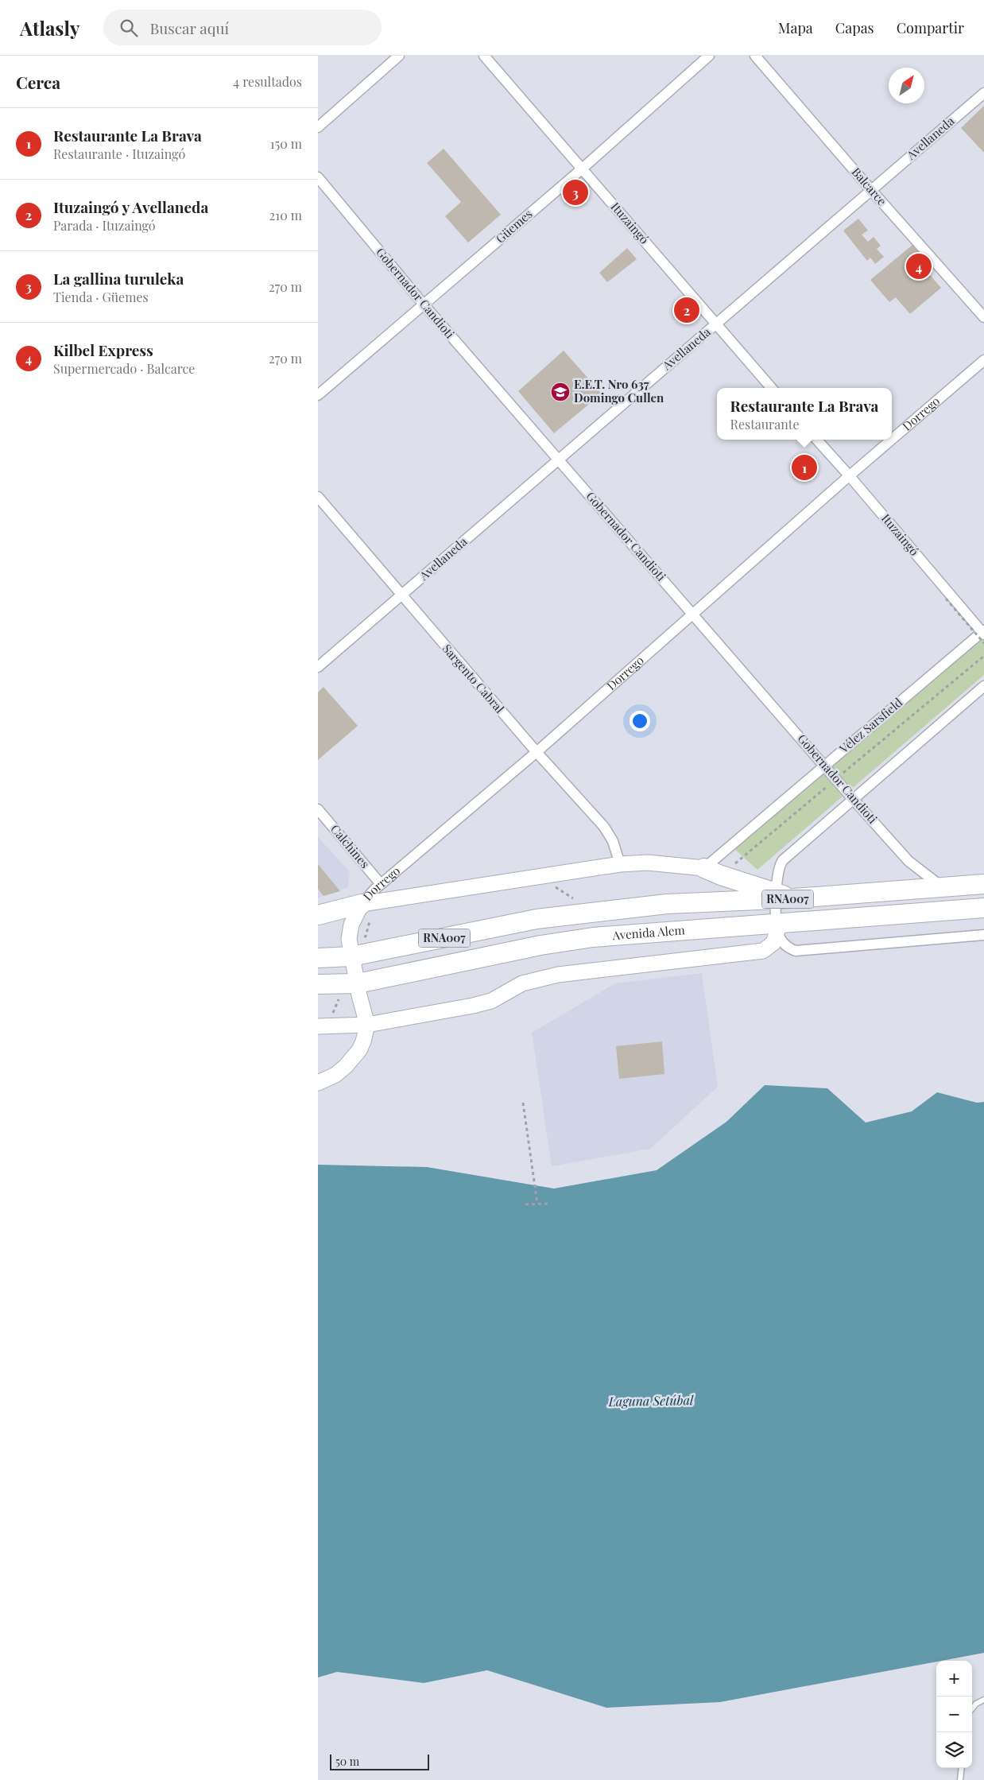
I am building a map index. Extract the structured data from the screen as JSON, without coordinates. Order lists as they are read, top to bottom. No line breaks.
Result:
{"streets":{"highway":["RNA007","Avenida Alem"],"street":["Avellaneda","Balcarce","Ituzaingó","Güemes","Gobernador Candioti","Dorrego","Sargento Cabral","Vélez Sarsfield","Calchines"]},"crossings":[["Avellaneda","Balcarce"],["Avellaneda","Ituzaingó"],["Avellaneda","Gobernador Candioti"],["Avellaneda","Sargento Cabral"],["Ituzaingó","Güemes"],["Ituzaingó","Dorrego"],["Ituzaingó","Vélez Sarsfield"],["Güemes","Gobernador Candioti"],["Gobernador Candioti","Dorrego"],["Gobernador Candioti","Vélez Sarsfield"],["Gobernador Candioti","Avenida Alem"],["Dorrego","Sargento Cabral"],["Dorrego","Calchines"],["Dorrego","Avenida Alem"]],"water":["Laguna Setúbal"],"places":{"school or university":["E.E.T. Nro 637 Domingo Cullen"]},"scale_bar":"50 m","north":"top right","page":{"header":"Atlasly","search":"Buscar aquí","nav":["Mapa","Capas","Compartir"],"heading":["Cerca","4 resultados"],"list":[{"mark":"1","name":"Restaurante La Brava","note":"Restaurante · Ituzaingó","value":"150 m"},{"mark":"2","name":"Ituzaingó y Avellaneda","note":"Parada · Ituzaingó","value":"210 m"},{"mark":"3","name":"La gallina turuleka","note":"Tienda · Güemes","value":"270 m"},{"mark":"4","name":"Kilbel Express","note":"Supermercado · Balcarce","value":"270 m"}],"pins":["3","4","2","1"],"popup":["Restaurante La Brava","Restaurante"],"map_buttons":["+","−"],"scale":"50 m"}}
